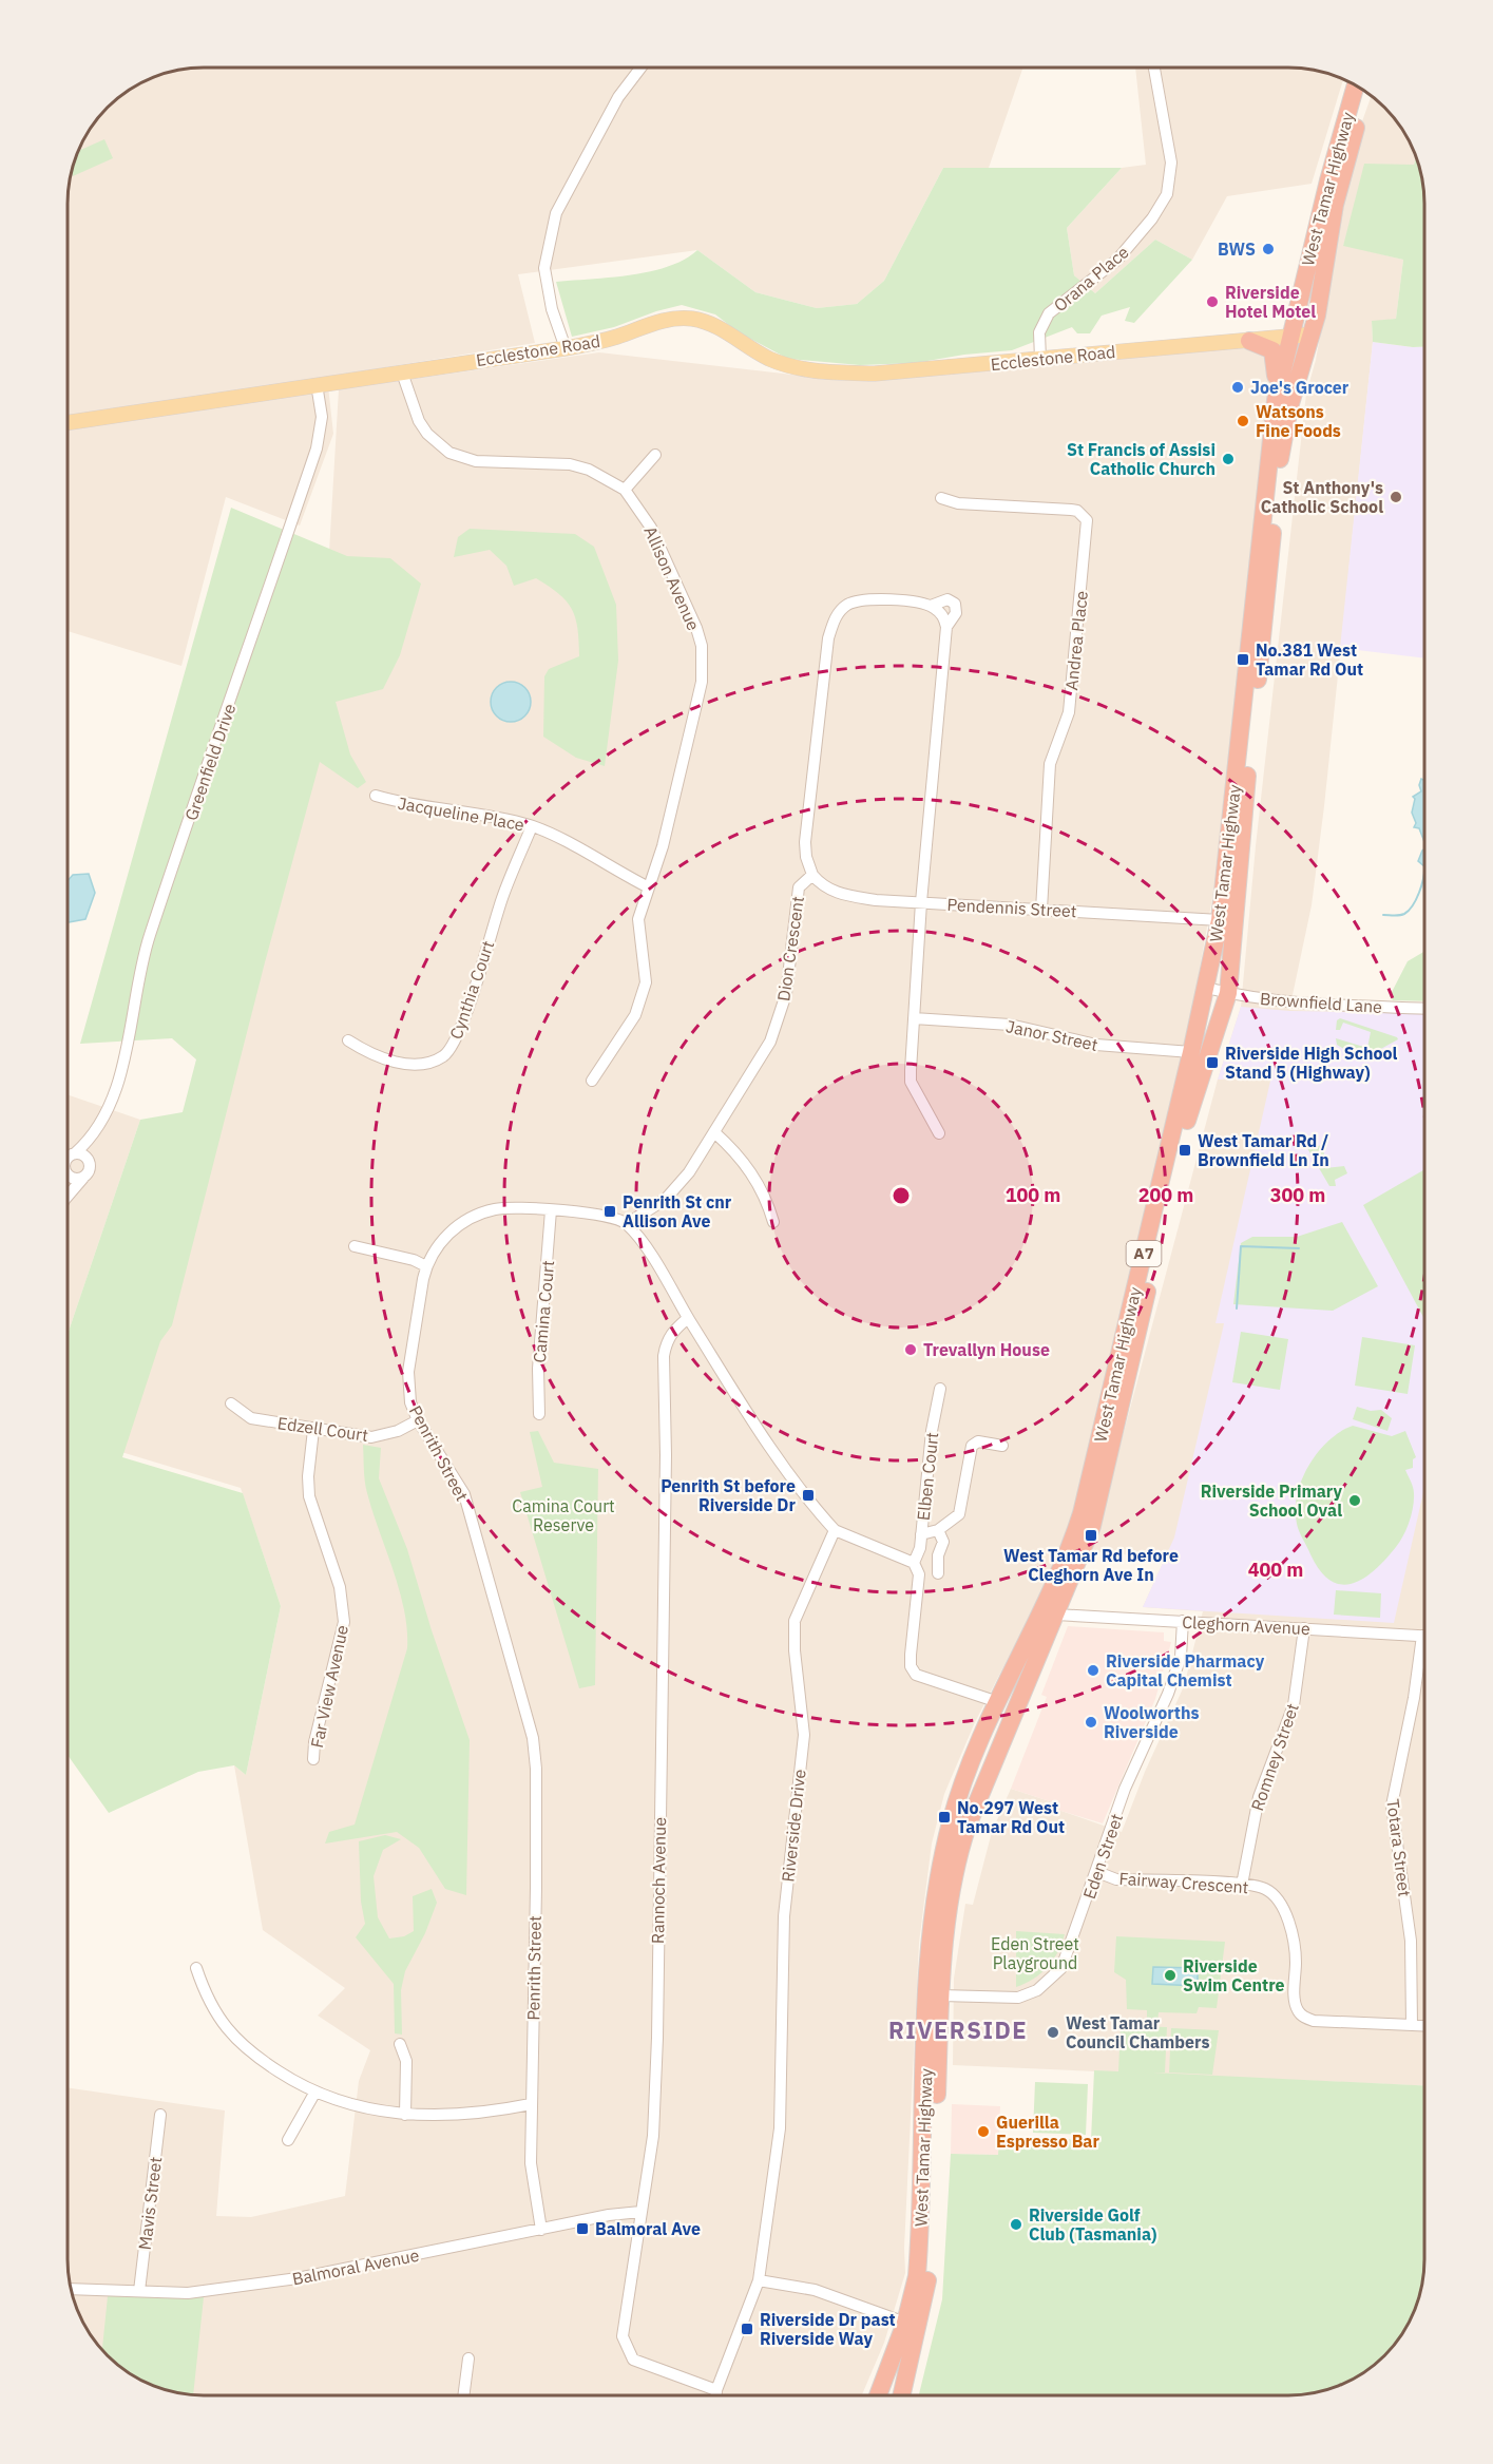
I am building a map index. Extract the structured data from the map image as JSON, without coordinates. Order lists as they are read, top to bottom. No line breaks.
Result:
{"streets":{"highway":["West Tamar Highway","A7"],"main road":["Ecclestone Road"],"street":["Orana Place","Allison Avenue","Andrea Place","Greenfield Drive","Jacqueline Place","Pendennis Street","Dion Crescent","Cynthia Court","Brownfield Lane","Janor Street","Camina Court","Edzell Court","Penrith Street","Elben Court","Cleghorn Avenue","Far View Avenue","Romney Street","Riverside Drive","Totara Street","Eden Street","Rannoch Avenue","Fairway Crescent","Mavis Street","Balmoral Avenue"]},"crossings":[["West Tamar Highway","Ecclestone Road"],["West Tamar Highway","Pendennis Street"],["West Tamar Highway","Brownfield Lane"],["West Tamar Highway","Janor Street"],["West Tamar Highway","Cleghorn Avenue"],["West Tamar Highway","Eden Street"],["Orana Place","Ecclestone Road"],["Ecclestone Road","Allison Avenue"],["Ecclestone Road","Greenfield Drive"],["Allison Avenue","Jacqueline Place"],["Andrea Place","Pendennis Street"],["Jacqueline Place","Cynthia Court"],["Pendennis Street","Dion Crescent"],["Dion Crescent","Janor Street"],["Dion Crescent","Penrith Street"],["Camina Court","Penrith Street"],["Edzell Court","Penrith Street"],["Edzell Court","Far View Avenue"],["Penrith Street","Balmoral Avenue"],["Cleghorn Avenue","Romney Street"],["Cleghorn Avenue","Totara Street"],["Cleghorn Avenue","Eden Street"],["Romney Street","Fairway Crescent"],["Riverside Drive","Rannoch Avenue"],["Totara Street","Fairway Crescent"],["Eden Street","Fairway Crescent"],["Rannoch Avenue","Balmoral Avenue"],["Mavis Street","Balmoral Avenue"]],"districts":["RIVERSIDE"],"parks":["Camina Court Reserve","Eden Street Playground"],"places":{"other":["BWS","Riverside Hotel Motel","Joe's Grocer","Watsons Fine Foods","St Francis of Assisi Catholic Church","St Anthony's Catholic School","Trevallyn House","Riverside Primary School Oval","Riverside Pharmacy Capital Chemist","Woolworths Riverside","Riverside Swim Centre","West Tamar Council Chambers","Guerilla Espresso Bar","Riverside Golf Club (Tasmania)"],"transit":["No.381 West Tamar Rd Out","Riverside High School Stand 5 (Highway)","West Tamar Rd / Brownfield Ln In","Penrith St cnr Allison Ave","Penrith St before Riverside Dr","West Tamar Rd before Cleghorn Ave In","No.297 West Tamar Rd Out","Balmoral Ave","Riverside Dr past Riverside Way"]},"rings":["100 m","200 m","300 m","400 m"]}
